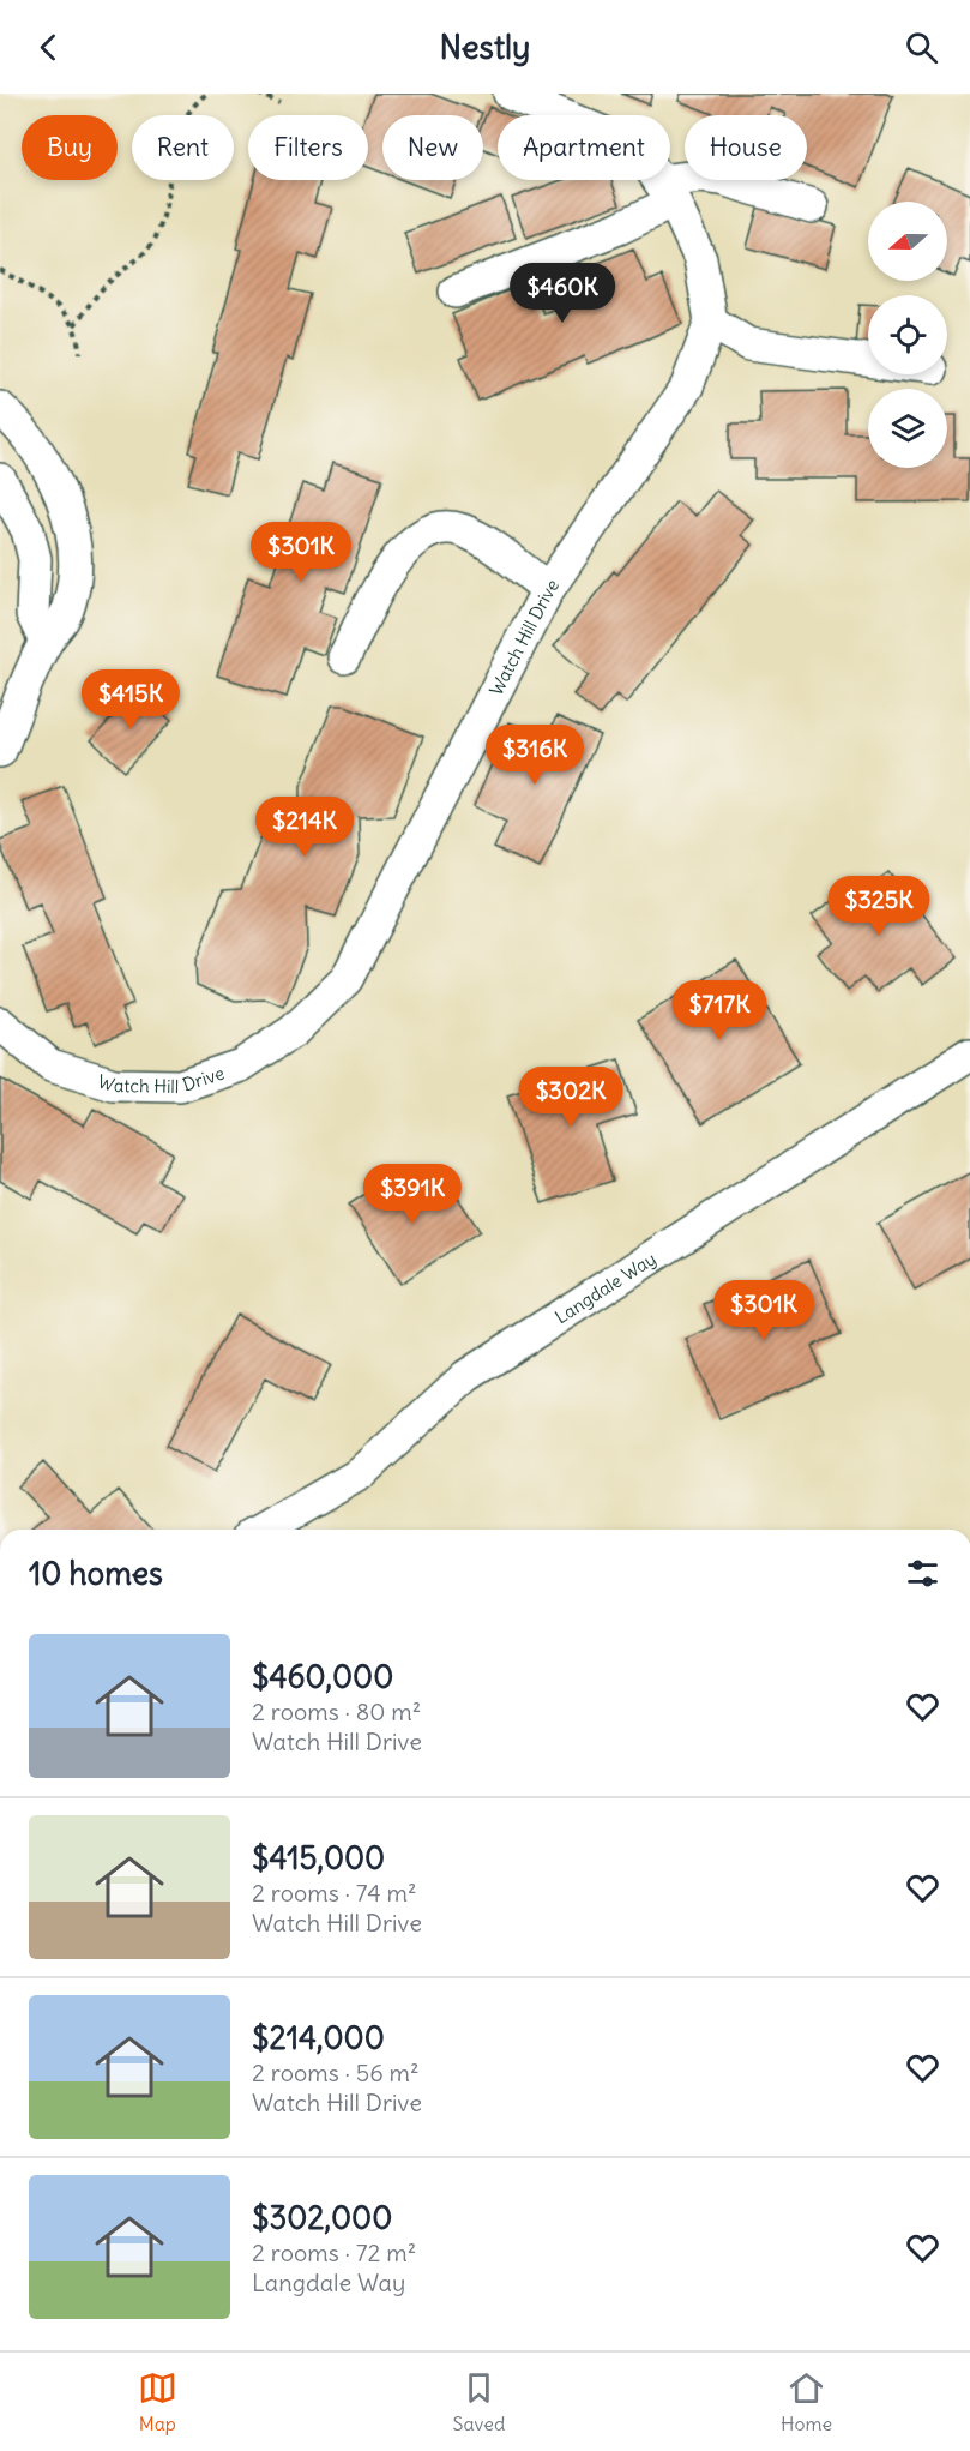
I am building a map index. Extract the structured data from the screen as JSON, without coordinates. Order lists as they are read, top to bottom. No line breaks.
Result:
{"streets":{"street":["Watch Hill Drive","Langdale Way"]},"north":"left","page":{"header":"Nestly","chip":["Buy","Rent","Filters","New","Apartment","House"],"price":["$460K","$301K","$415K","$316K","$214K","$325K","$717K","$302K","$391K","$301K"],"heading":"10 homes","list":[{"name":"$460,000","note":"2 rooms · 80 m² · Watch Hill Drive"},{"name":"$415,000","note":"2 rooms · 74 m² · Watch Hill Drive"},{"name":"$214,000","note":"2 rooms · 56 m² · Watch Hill Drive"},{"name":"$302,000","note":"2 rooms · 72 m² · Langdale Way"}],"tabs":["Map","Saved","Home"]}}
